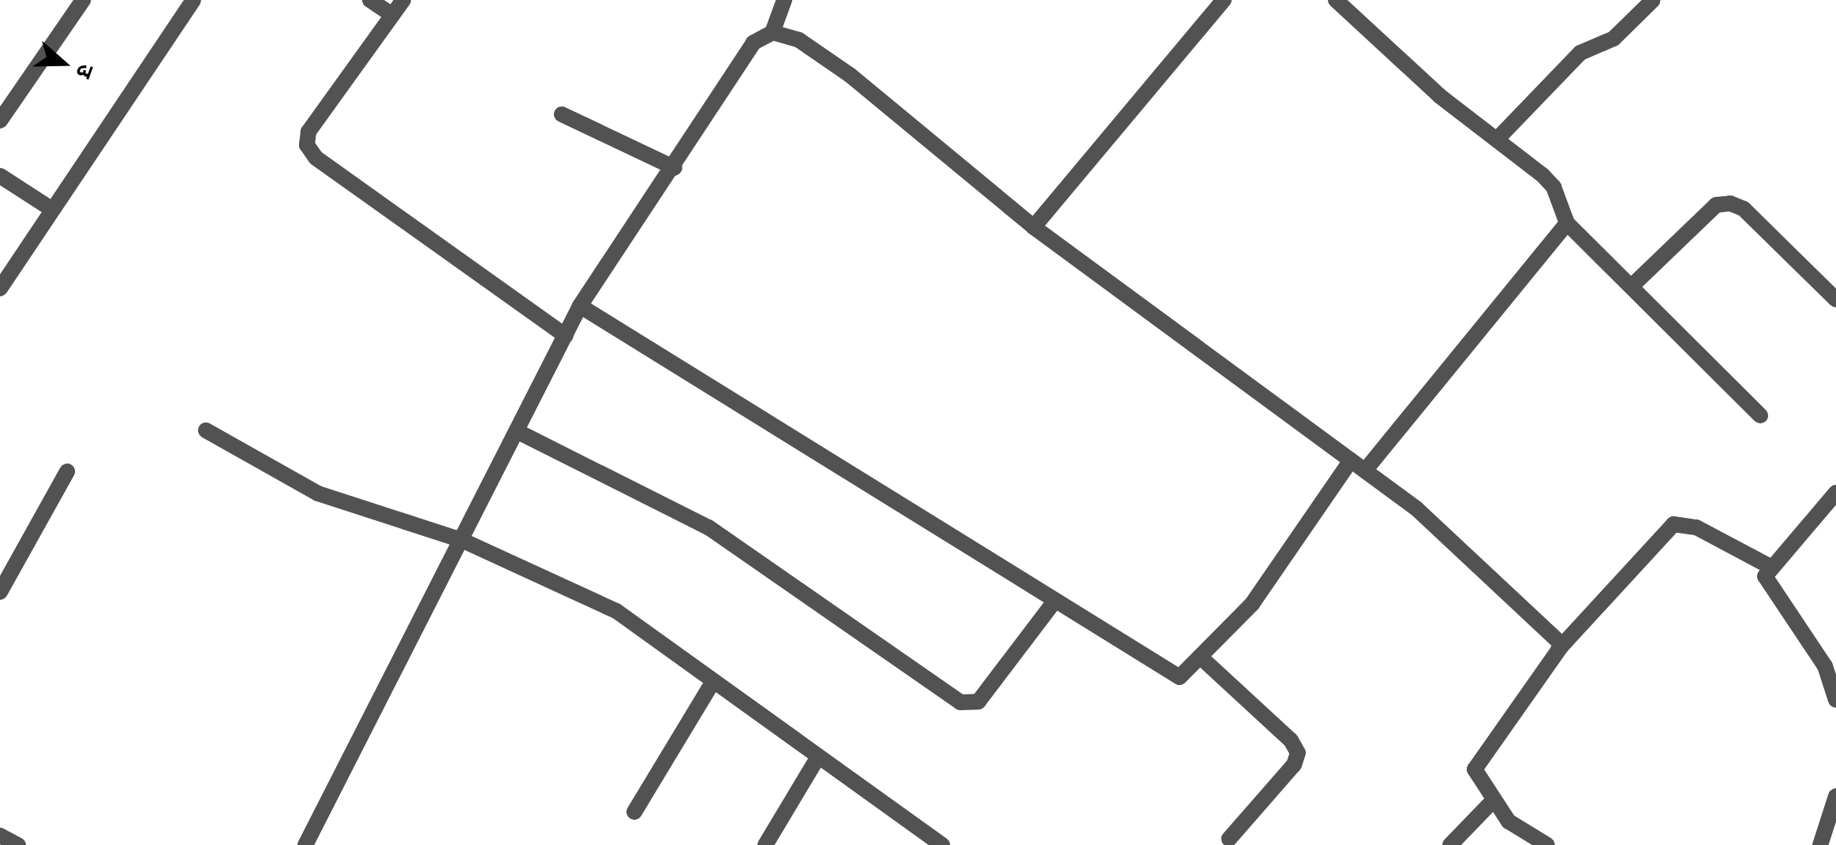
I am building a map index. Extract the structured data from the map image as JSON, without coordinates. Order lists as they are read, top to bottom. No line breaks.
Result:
{"north":"right"}
